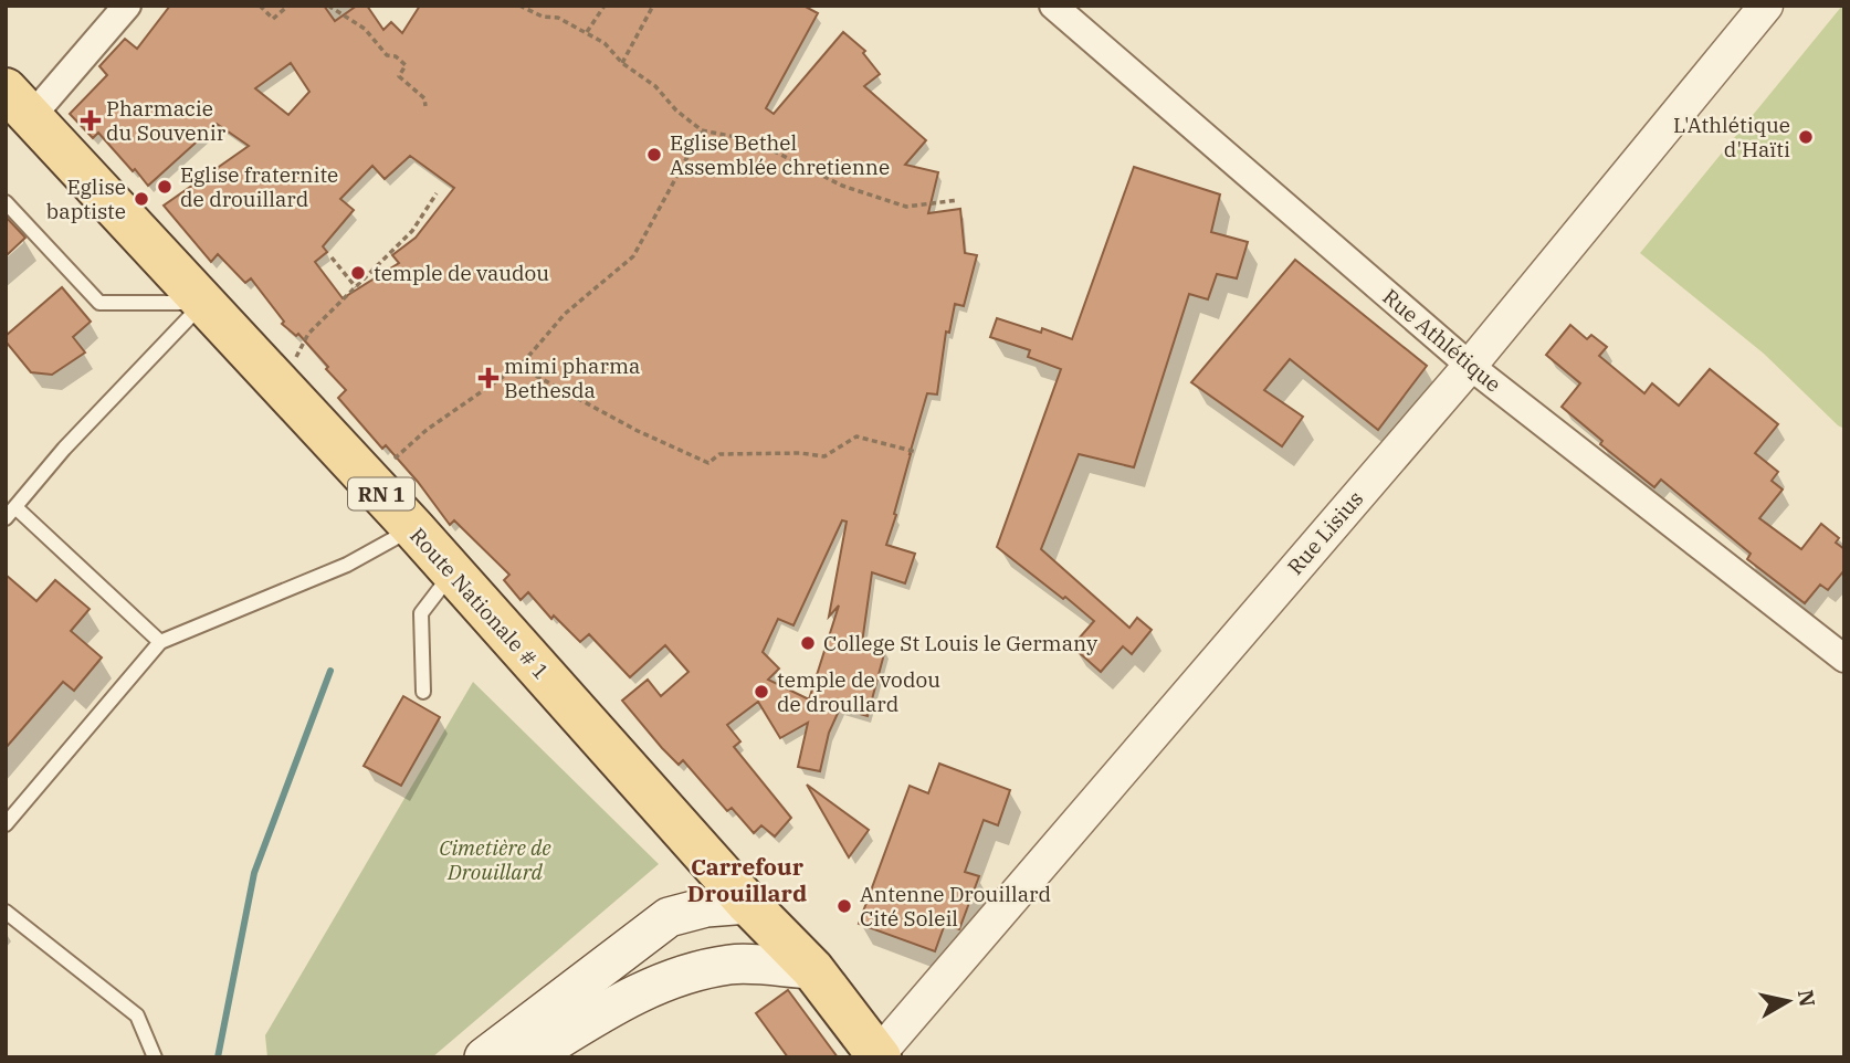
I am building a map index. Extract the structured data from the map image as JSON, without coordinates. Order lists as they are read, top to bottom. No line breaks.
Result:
{"streets":{"main road":["RN 1","Route Nationale # 1"],"street":["Rue Athlétique","Rue Lisius"]},"crossings":[["Rue Athlétique","Rue Lisius"],["Rue Lisius","Route Nationale # 1"]],"districts":["Carrefour Drouillard"],"parks":["Cimetière de Drouillard"],"places":{"health":["Pharmacie du Souvenir","mimi pharma Bethesda"],"other":["L'Athlétique d'Haïti","Eglise Bethel Assemblée chretienne","Eglise fraternite de drouillard","Eglise baptiste","temple de vaudou","College St Louis le Germany","temple de vodou de droullard","Antenne Drouillard Cité Soleil"]},"north":"right"}
